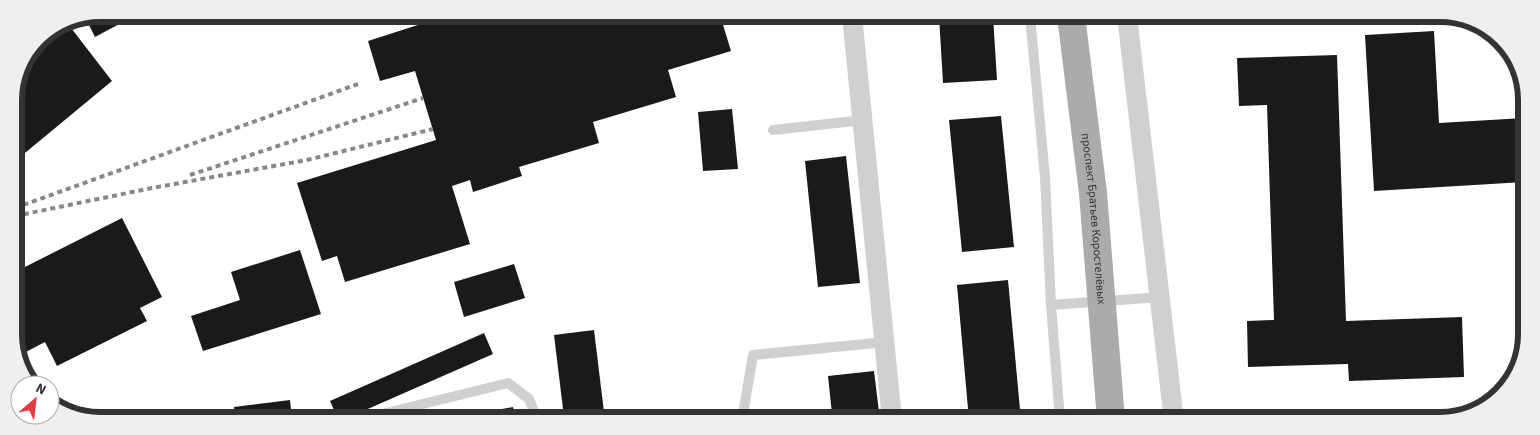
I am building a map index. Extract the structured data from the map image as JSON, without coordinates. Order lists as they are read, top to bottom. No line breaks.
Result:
{"streets":{"main road":["проспект Братьев Коростелёвых"]},"north":"top right"}
